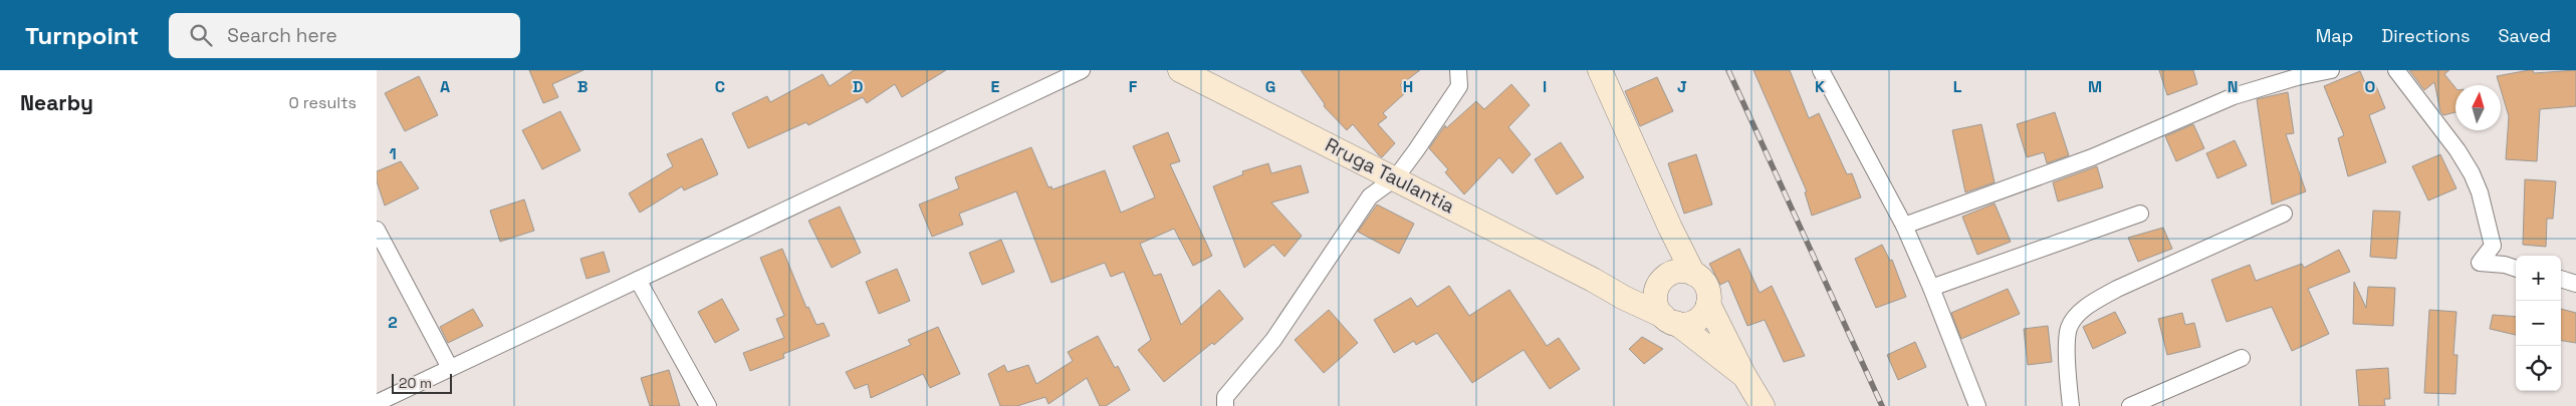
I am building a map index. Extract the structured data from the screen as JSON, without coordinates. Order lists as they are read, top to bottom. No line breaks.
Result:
{"streets":{"main road":["Rruga Taulantia"]},"scale_bar":"20 m","north":"top","page":{"header":"Turnpoint","search":"Search here","nav":["Map","Directions","Saved"],"heading":["Nearby","0 results"],"map_buttons":["+","−"],"scale":"20 m"},"grid":{"columns":["A","B","C","D","E","F","G","H","I","J","K","L","M","N","O"],"rows":["1","2"]}}
